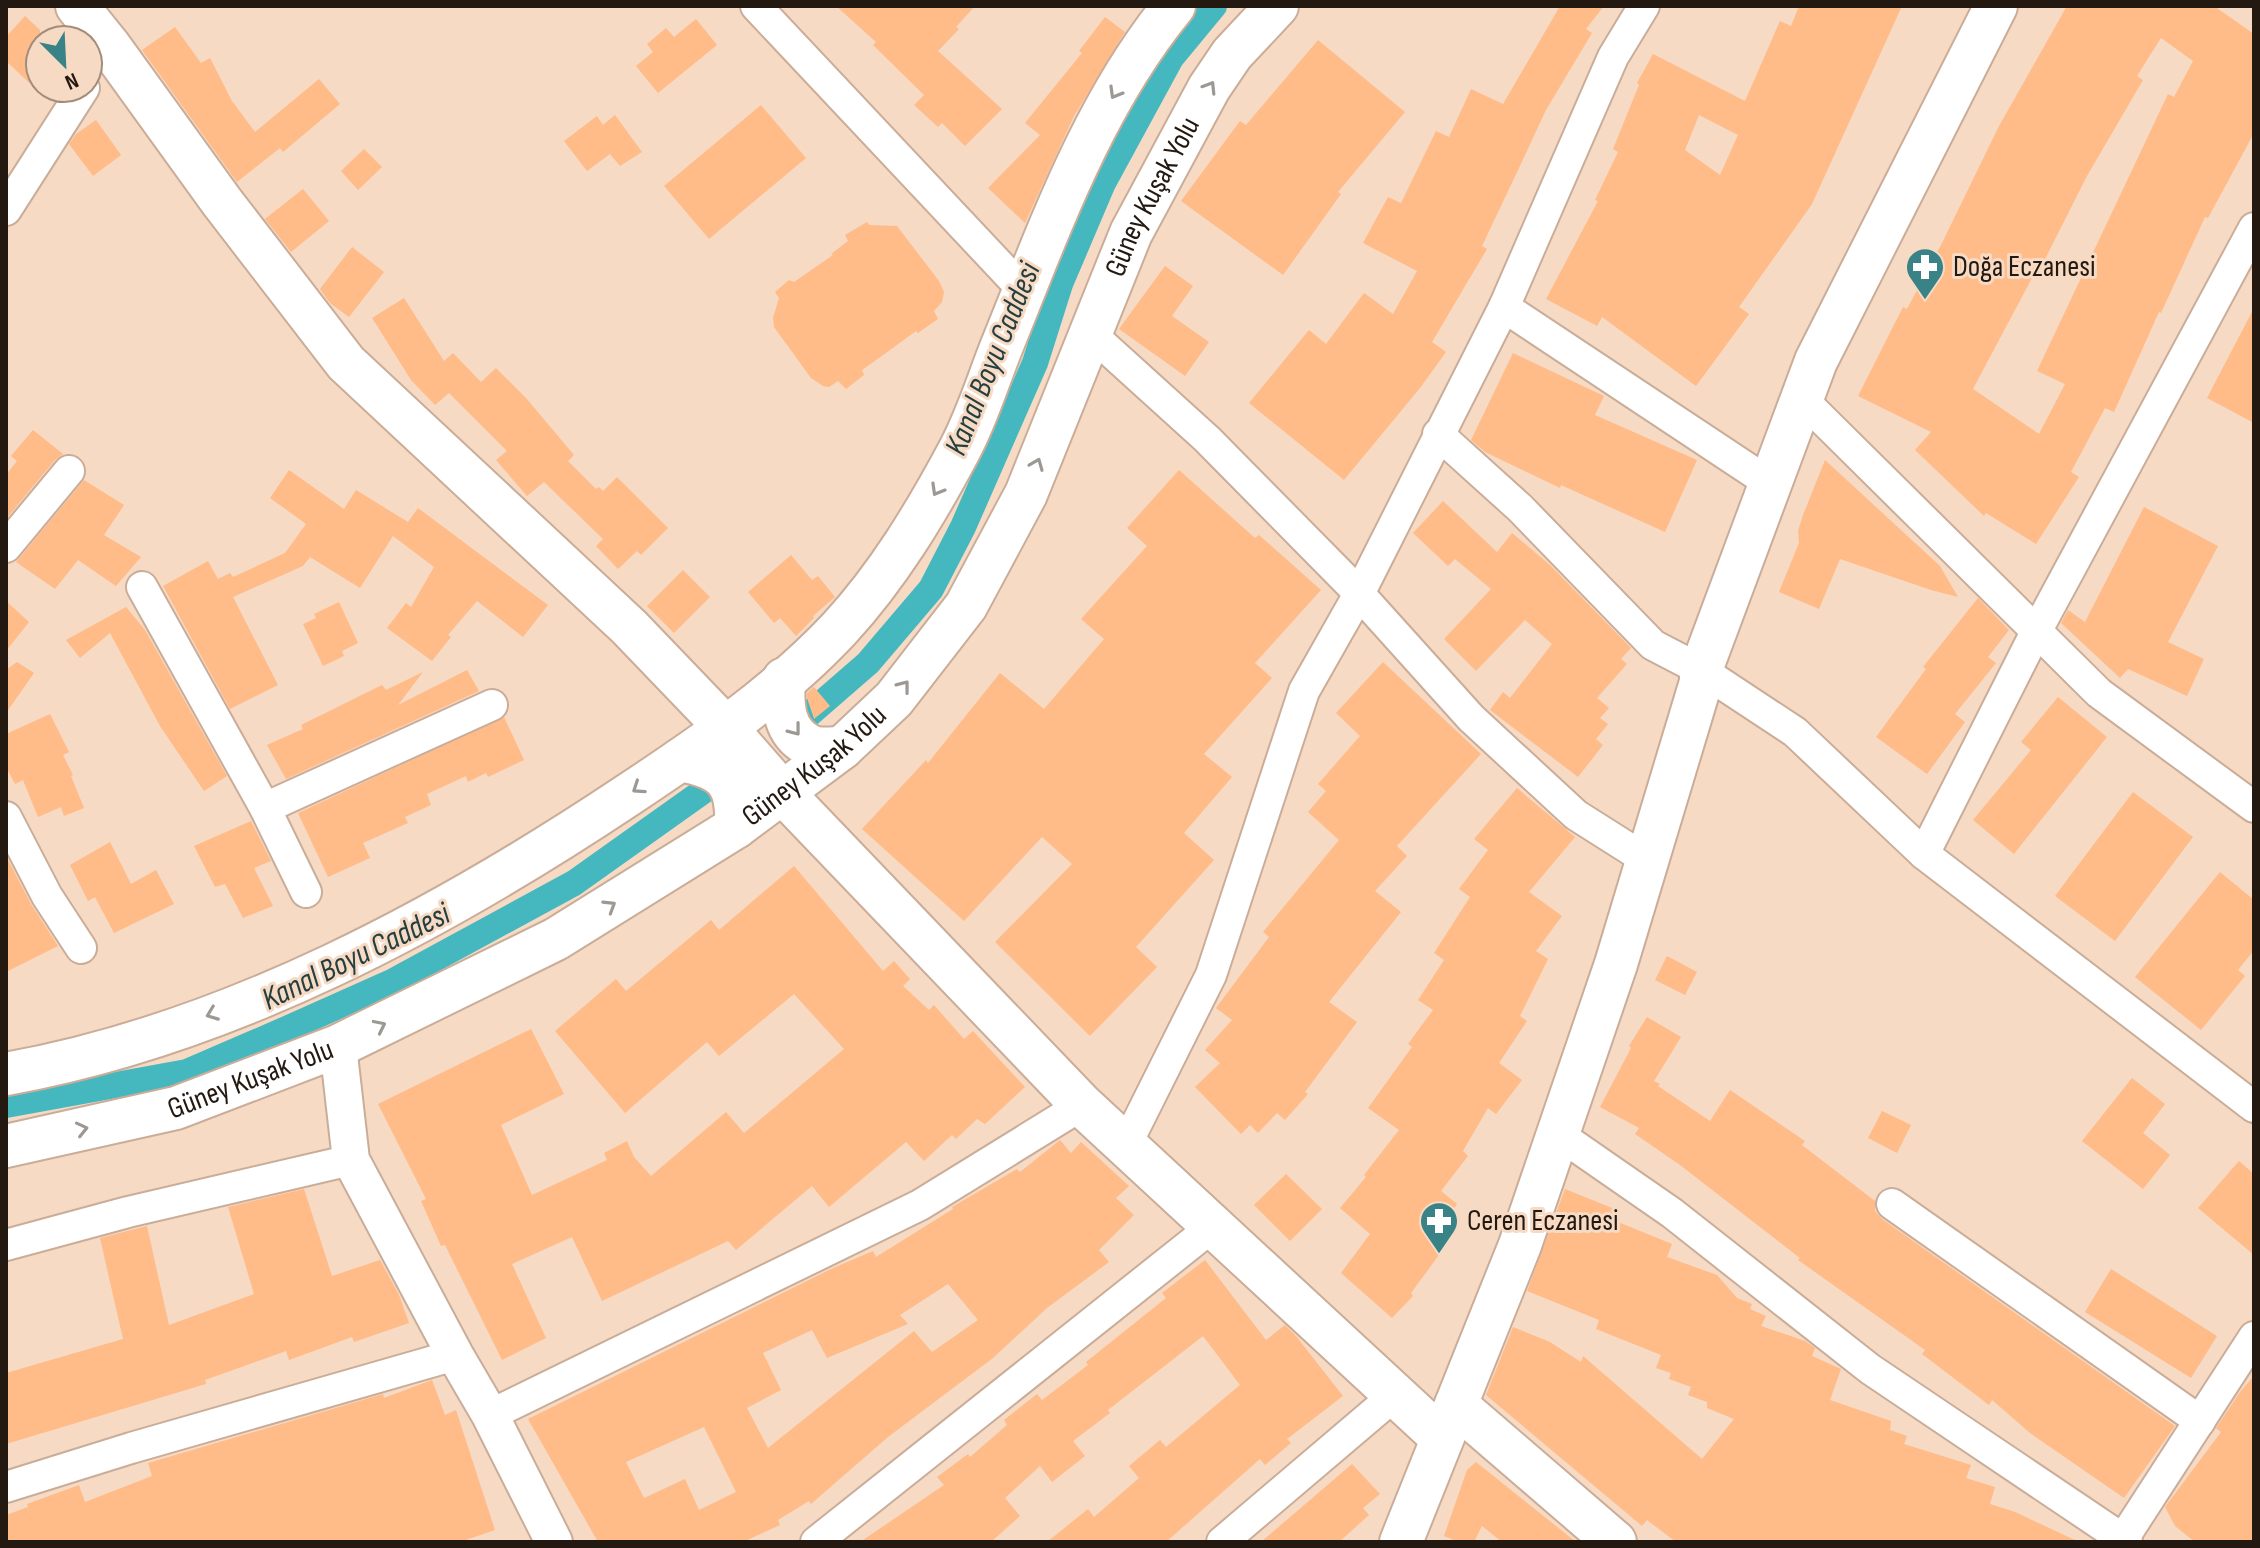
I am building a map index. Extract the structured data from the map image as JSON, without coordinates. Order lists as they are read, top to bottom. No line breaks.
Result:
{"streets":{"main road":["Güney Kuşak Yolu"]},"water":["Kanal Boyu Caddesi"],"places":{"pharmacy":["Doğa Eczanesi","Ceren Eczanesi"]},"north":"bottom right"}
